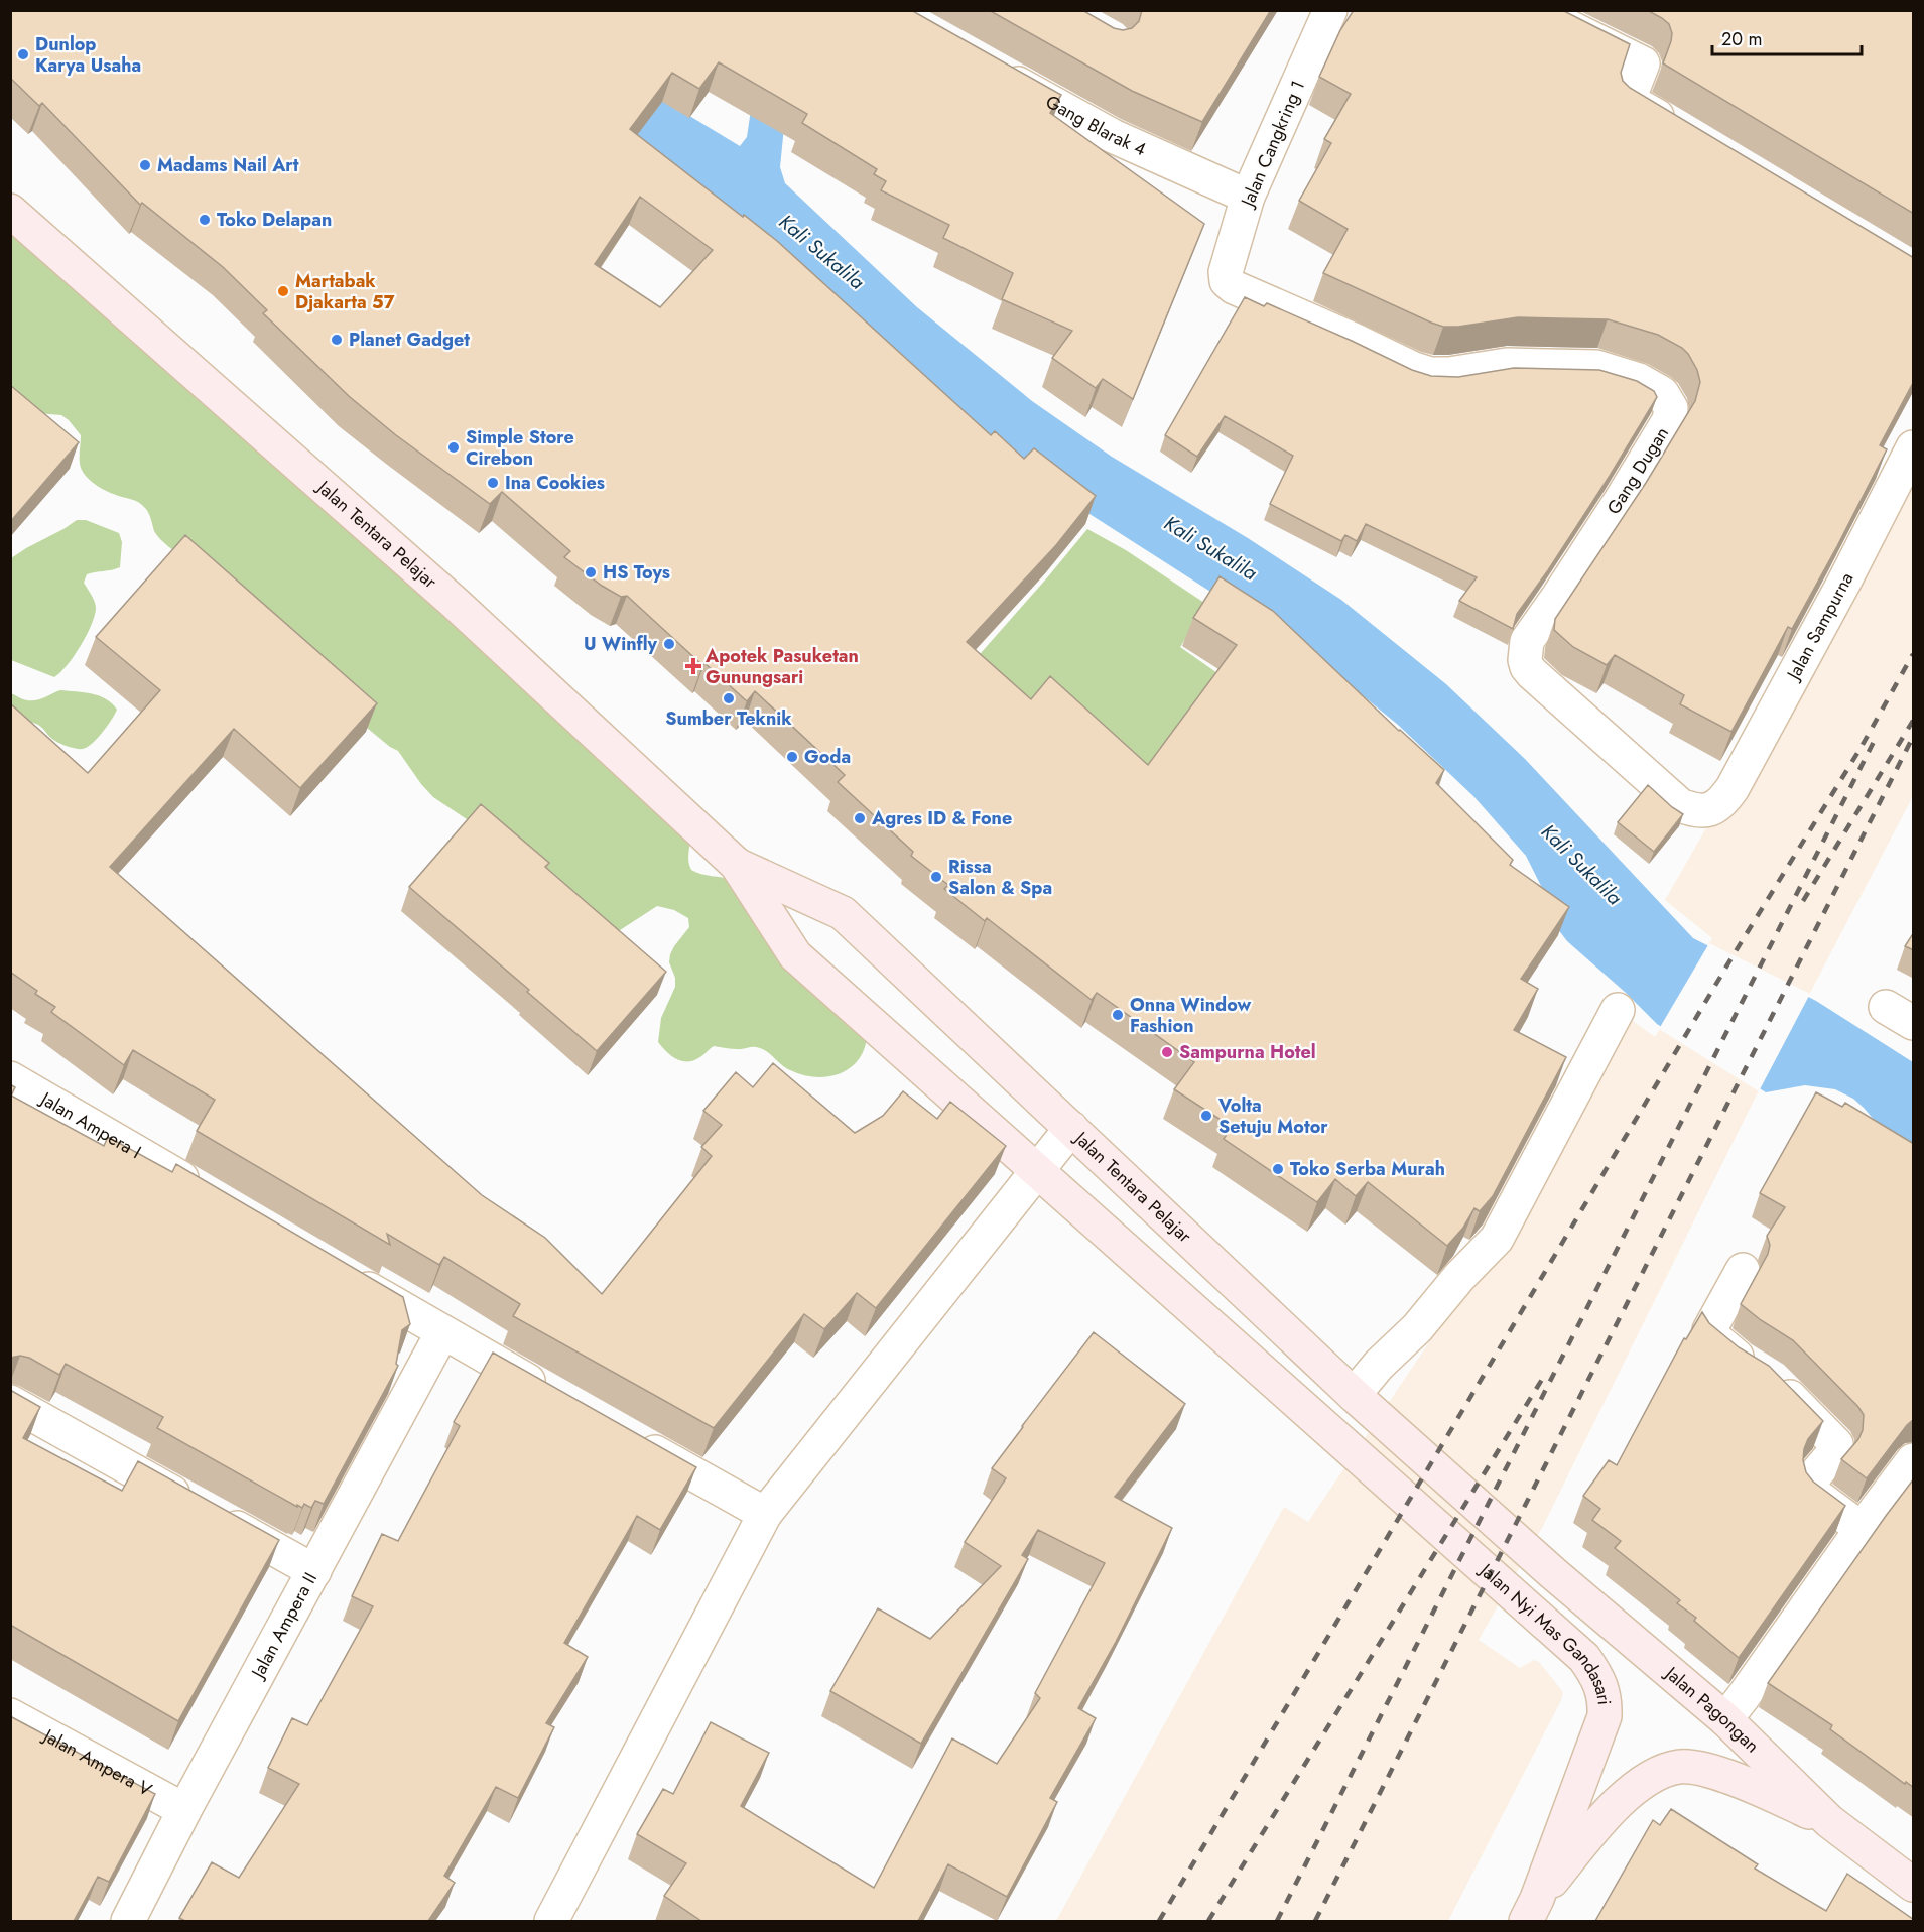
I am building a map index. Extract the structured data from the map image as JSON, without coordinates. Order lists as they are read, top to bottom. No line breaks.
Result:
{"streets":{"main road":["Jalan Tentara Pelajar","Jalan Nyi Mas Gandasari","Jalan Pagongan"],"street":["Gang Blarak 4","Jalan Cangkring 1","Gang Dugan","Jalan Sampurna","Jalan Ampera I","Jalan Ampera II","Jalan Ampera V"]},"crossings":[["Gang Blarak 4","Jalan Cangkring 1"],["Jalan Cangkring 1","Gang Dugan"],["Gang Dugan","Jalan Sampurna"],["Jalan Tentara Pelajar","Jalan Nyi Mas Gandasari"],["Jalan Tentara Pelajar","Jalan Pagongan"],["Jalan Ampera II","Jalan Ampera V"],["Jalan Nyi Mas Gandasari","Jalan Pagongan"]],"water":["Kali Sukalila"],"places":{"other":["Dunlop Karya Usaha","Madams Nail Art","Toko Delapan","Martabak Djakarta 57","Planet Gadget","Simple Store Cirebon","Ina Cookies","HS Toys","U Winfly","Sumber Teknik","Goda","Agres ID & Fone","Rissa Salon & Spa","Onna Window Fashion","Sampurna Hotel","Volta Setuju Motor","Toko Serba Murah"],"health":["Apotek Pasuketan Gunungsari"]},"scale_bar":"20 m"}
